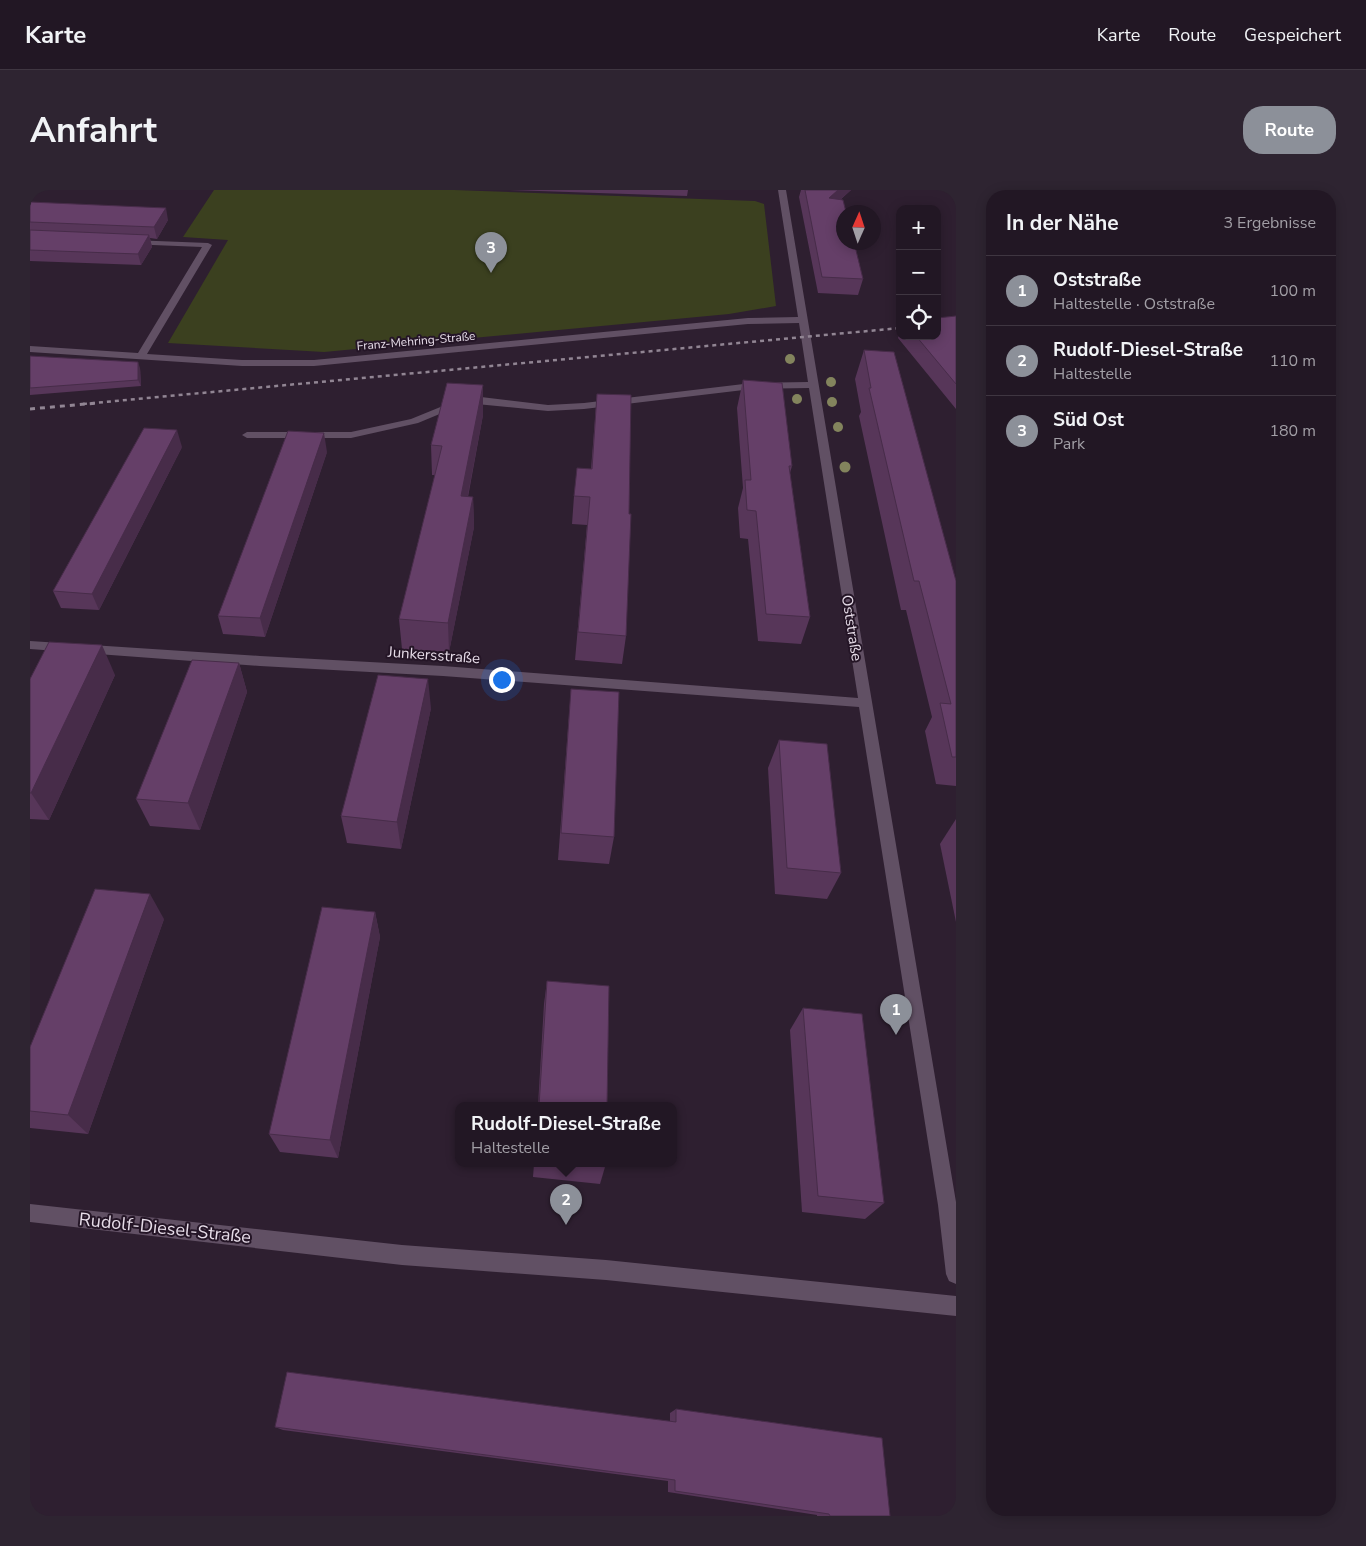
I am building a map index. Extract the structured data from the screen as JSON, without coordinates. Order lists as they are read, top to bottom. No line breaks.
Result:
{"streets":{"street":["Franz-Mehring-Straße","Oststraße","Junkersstraße","Rudolf-Diesel-Straße"]},"crossings":[["Franz-Mehring-Straße","Oststraße"],["Oststraße","Junkersstraße"]],"north":"top","page":{"header":"Karte","nav":["Karte","Route","Gespeichert"],"buttons":"Route","title":"Anfahrt","heading":["In der Nähe","3 Ergebnisse"],"map_buttons":["+","−"],"pins":["3","1","2"],"list":[{"mark":"1","name":"Oststraße","note":"Haltestelle · Oststraße","value":"100 m"},{"mark":"2","name":"Rudolf-Diesel-Straße","note":"Haltestelle","value":"110 m"},{"mark":"3","name":"Süd Ost","note":"Park","value":"180 m"}],"popup":["Rudolf-Diesel-Straße","Haltestelle"]}}
